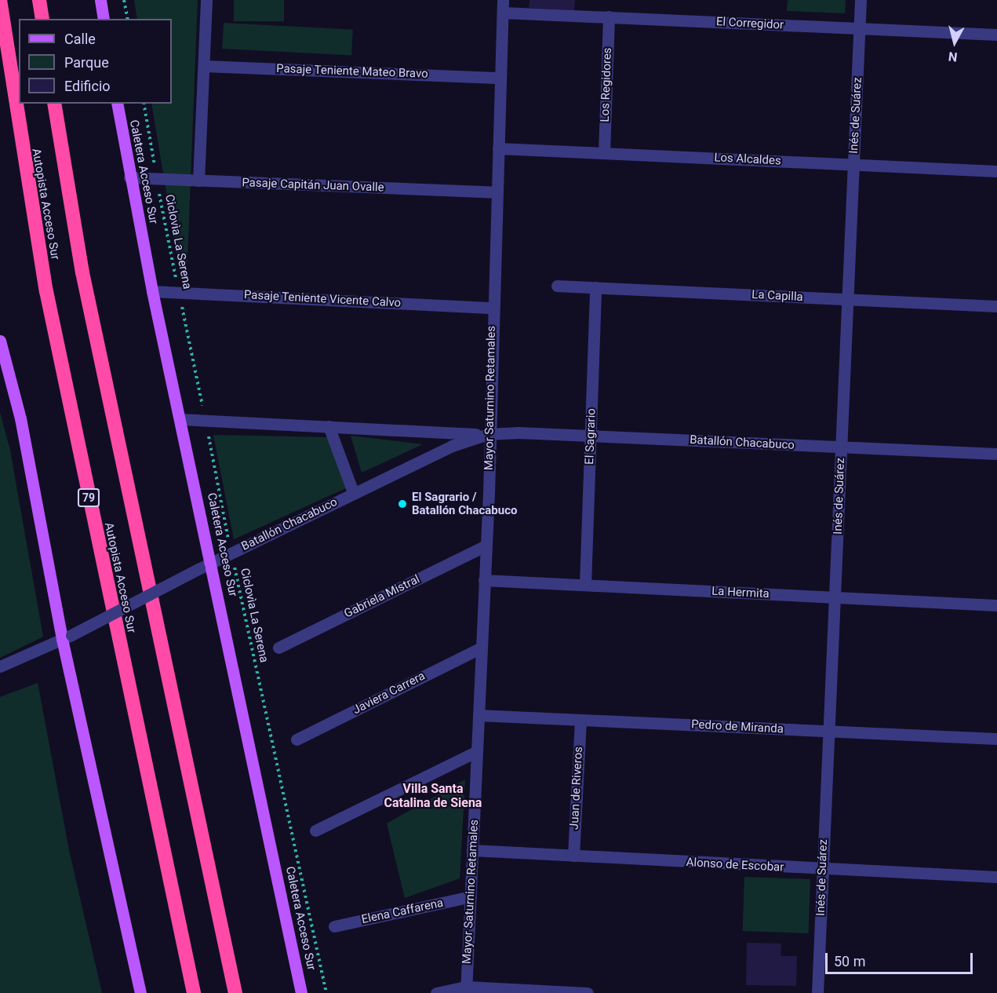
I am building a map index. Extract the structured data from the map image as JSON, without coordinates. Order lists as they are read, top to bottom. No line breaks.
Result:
{"streets":{"highway":["Autopista Acceso Sur","79"],"main road":["Caletera Acceso Sur"],"street":["El Corregidor","Pasaje Teniente Mateo Bravo","Los Regidores","Inés de Suárez","Los Alcaldes","Pasaje Capitán Juan Ovalle","La Capilla","Pasaje Teniente Vicente Calvo","Mayor Saturnino Retamales","El Sagrario","Batallón Chacabuco","La Hermita","Gabriela Mistral","Javiera Carrera","Pedro de Miranda","Juan de Riveros","Alonso de Escobar","Elena Caffarena"],"path":["Ciclovìa La Serena"]},"crossings":[["El Corregidor","Los Regidores"],["El Corregidor","Inés de Suárez"],["El Corregidor","Mayor Saturnino Retamales"],["Pasaje Teniente Mateo Bravo","Mayor Saturnino Retamales"],["Los Regidores","Los Alcaldes"],["Inés de Suárez","Los Alcaldes"],["Inés de Suárez","La Capilla"],["Inés de Suárez","Batallón Chacabuco"],["Inés de Suárez","La Hermita"],["Inés de Suárez","Pedro de Miranda"],["Inés de Suárez","Alonso de Escobar"],["Los Alcaldes","Mayor Saturnino Retamales"],["Caletera Acceso Sur","Pasaje Capitán Juan Ovalle"],["Caletera Acceso Sur","Pasaje Teniente Vicente Calvo"],["Caletera Acceso Sur","Batallón Chacabuco"],["Pasaje Capitán Juan Ovalle","Ciclovìa La Serena"],["Pasaje Capitán Juan Ovalle","Mayor Saturnino Retamales"],["Ciclovìa La Serena","Pasaje Teniente Vicente Calvo"],["Ciclovìa La Serena","Batallón Chacabuco"],["La Capilla","El Sagrario"],["Pasaje Teniente Vicente Calvo","Mayor Saturnino Retamales"],["Mayor Saturnino Retamales","Batallón Chacabuco"],["Mayor Saturnino Retamales","La Hermita"],["Mayor Saturnino Retamales","Gabriela Mistral"],["Mayor Saturnino Retamales","Javiera Carrera"],["Mayor Saturnino Retamales","Pedro de Miranda"],["Mayor Saturnino Retamales","Alonso de Escobar"],["Mayor Saturnino Retamales","Elena Caffarena"],["El Sagrario","Batallón Chacabuco"],["El Sagrario","La Hermita"],["Pedro de Miranda","Juan de Riveros"],["Juan de Riveros","Alonso de Escobar"]],"districts":["Villa Santa Catalina de Siena"],"places":["El Sagrario / Batallón Chacabuco"],"legend":["Calle","Parque","Edificio"],"scale_bar":"50 m","north":"bottom"}
